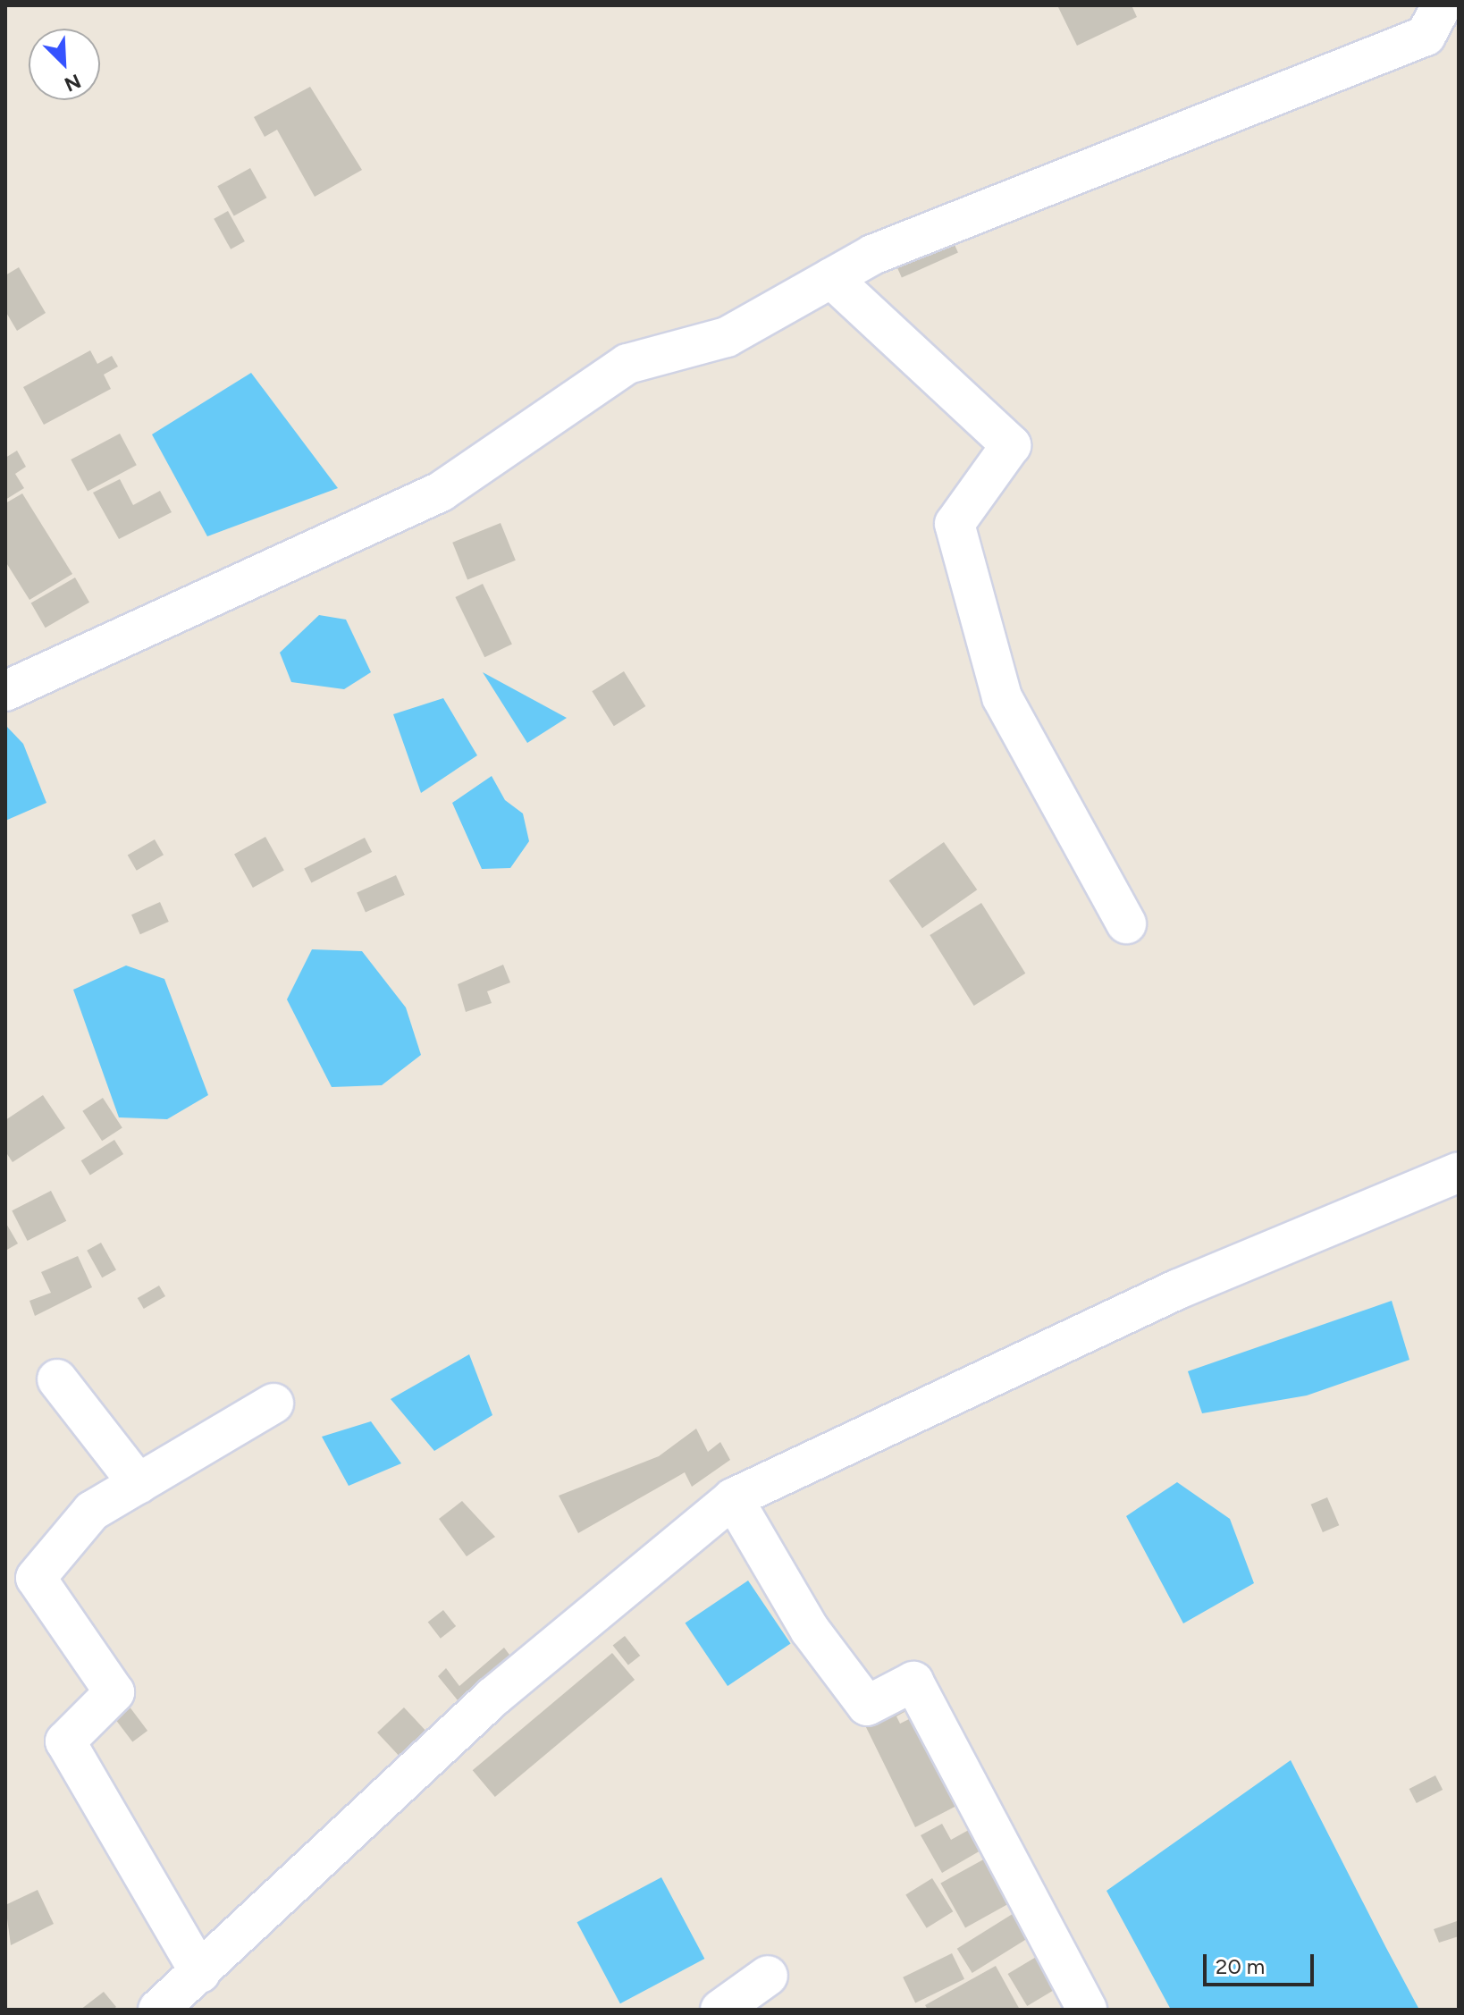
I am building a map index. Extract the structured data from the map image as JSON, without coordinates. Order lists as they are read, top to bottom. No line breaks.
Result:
{"scale_bar":"20 m","north":"bottom right"}
